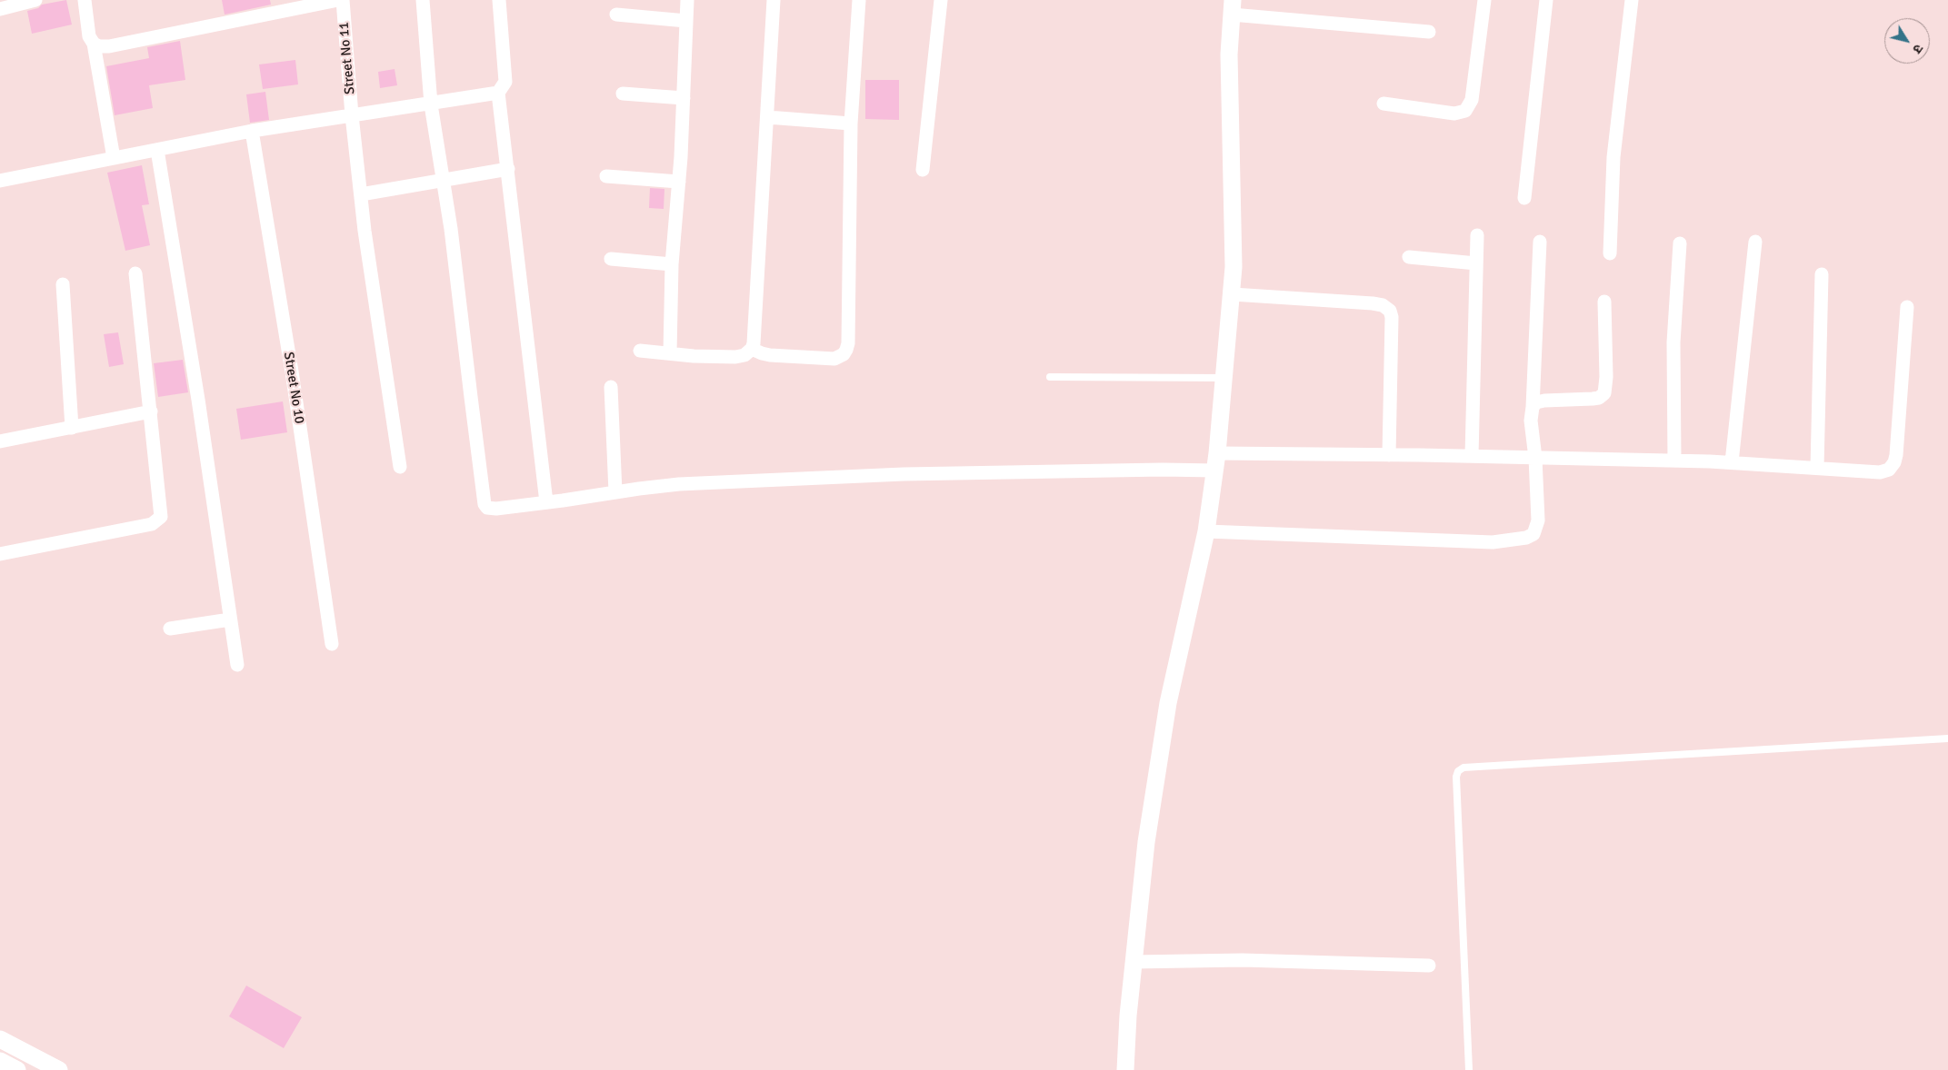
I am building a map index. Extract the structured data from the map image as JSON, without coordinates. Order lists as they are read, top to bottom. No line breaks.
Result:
{"streets":{"street":["Street No 11","Street No 10"]},"north":"bottom right"}
